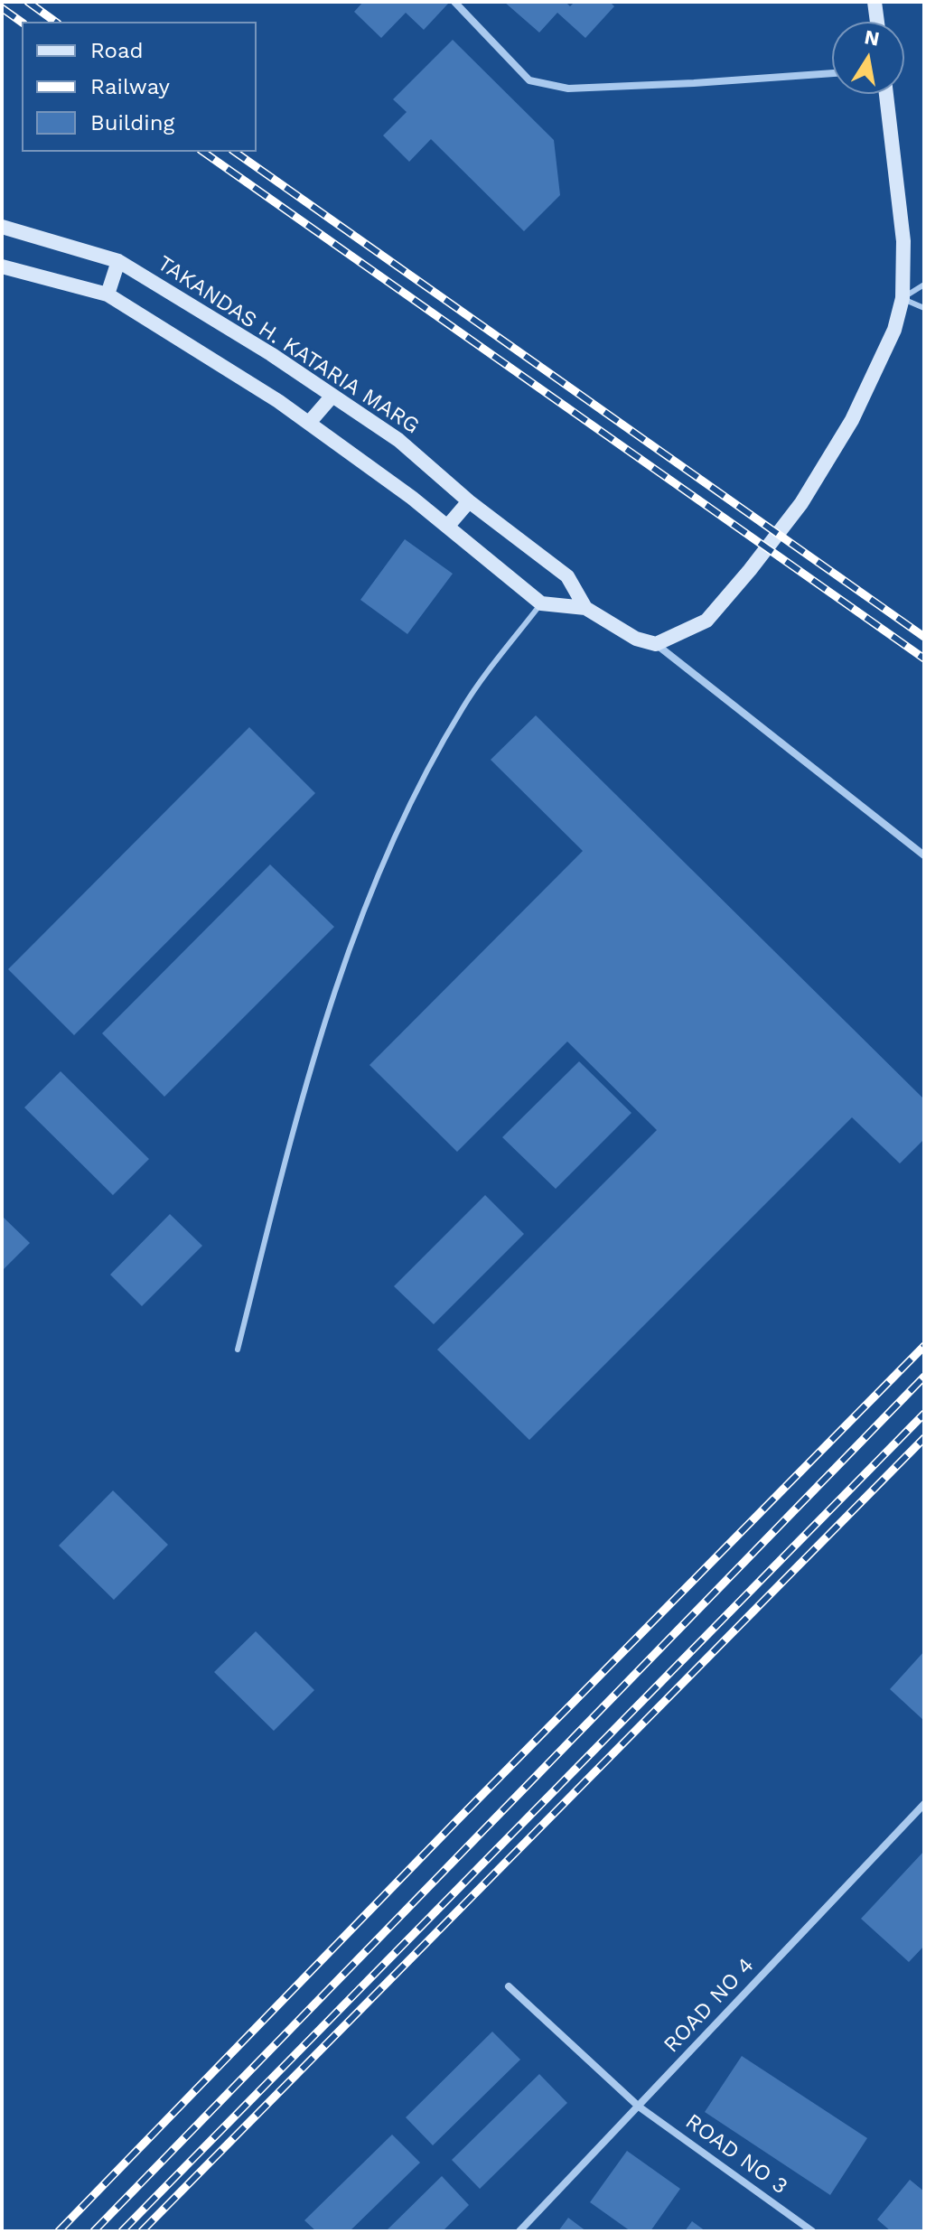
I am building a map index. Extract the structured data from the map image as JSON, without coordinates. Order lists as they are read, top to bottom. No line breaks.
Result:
{"streets":{"main road":["TAKANDAS H. KATARIA MARG"],"street":["ROAD NO 4","ROAD NO 3"]},"crossings":[["ROAD NO 4","ROAD NO 3"]],"legend":["Road","Railway","Building"],"north":"top"}
